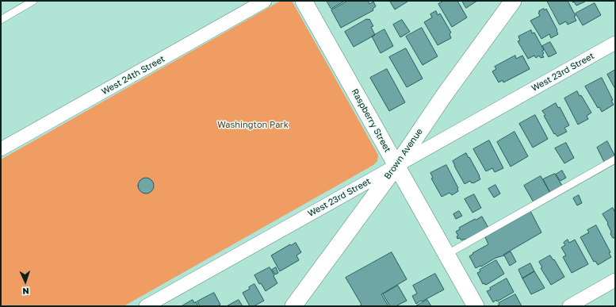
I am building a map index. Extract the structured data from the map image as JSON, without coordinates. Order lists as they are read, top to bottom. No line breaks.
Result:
{"streets":{"street":["West 23rd Street","West 24th Street","Raspberry Street","Brown Avenue"]},"crossings":[["West 23rd Street","Raspberry Street"],["West 23rd Street","Brown Avenue"],["Raspberry Street","Brown Avenue"]],"parks":["Washington Park"],"north":"bottom"}
